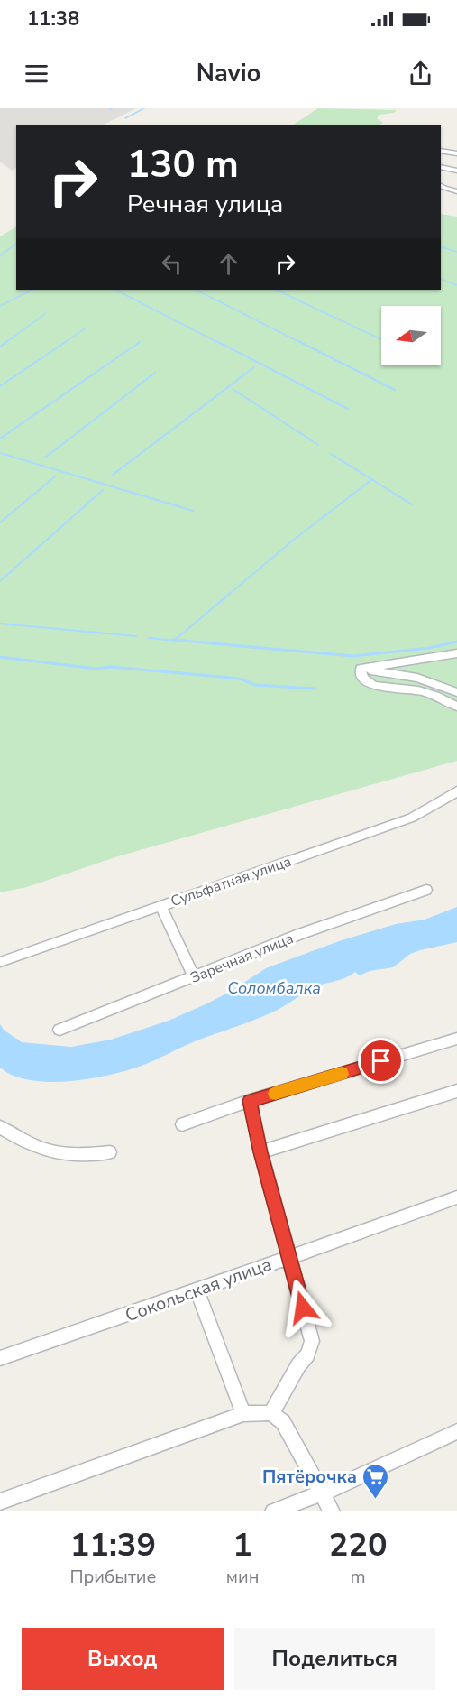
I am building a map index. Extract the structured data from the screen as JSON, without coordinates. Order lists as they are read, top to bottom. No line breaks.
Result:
{"streets":{"street":["Сульфатная улица","Заречная улица","Сокольская улица"]},"water":["Соломбалка"],"places":{"supermarket":["Пятёрочка"]},"north":"left","page":{"status":"11:38","header":"Navio","turn":["130 m","Речная улица"],"eta":["11:39","Прибытие","1","мин","220","m"],"buttons":["Выход","Поделиться"]}}
